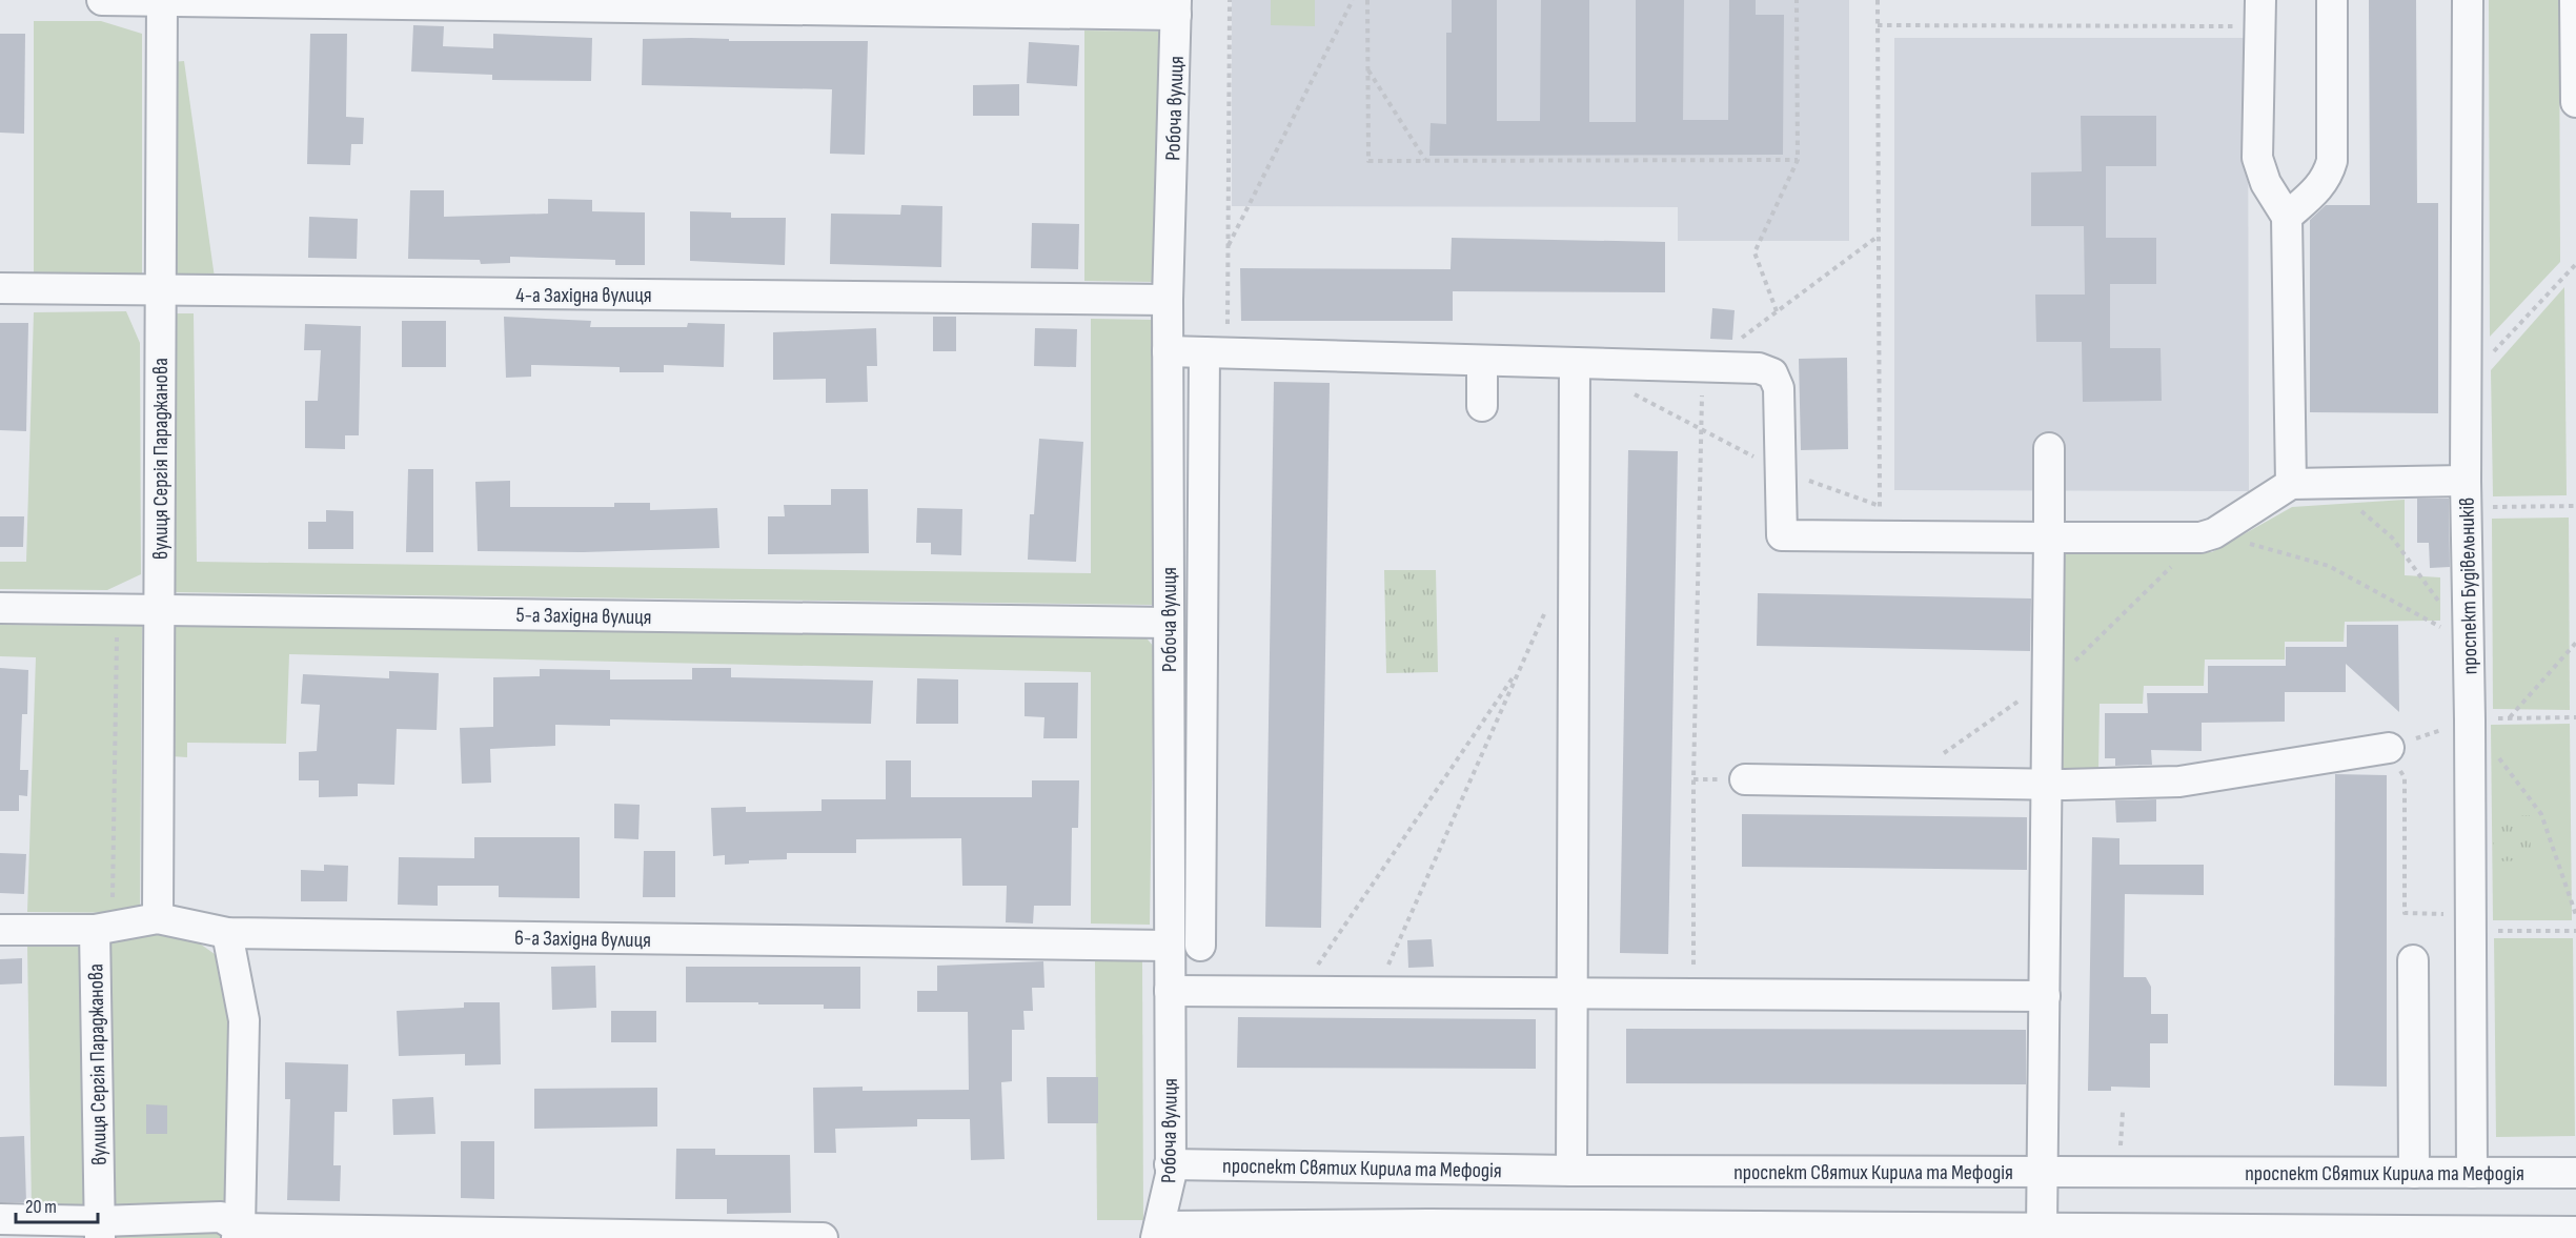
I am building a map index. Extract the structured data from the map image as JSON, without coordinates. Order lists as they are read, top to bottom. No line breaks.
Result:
{"streets":{"street":["Робоча вулиця","4-а Західна вулиця","вулиця Сергія Параджанова","проспект Будівельників","5-а Західна вулиця","6-а Західна вулиця","проспект Святих Кирила та Мефодія"]},"crossings":[["Робоча вулиця","4-а Західна вулиця"],["Робоча вулиця","5-а Західна вулиця"],["Робоча вулиця","6-а Західна вулиця"],["Робоча вулиця","проспект Святих Кирила та Мефодія"],["4-а Західна вулиця","вулиця Сергія Параджанова"],["вулиця Сергія Параджанова","5-а Західна вулиця"],["вулиця Сергія Параджанова","6-а Західна вулиця"],["проспект Будівельників","проспект Святих Кирила та Мефодія"]],"scale_bar":"20 m"}
